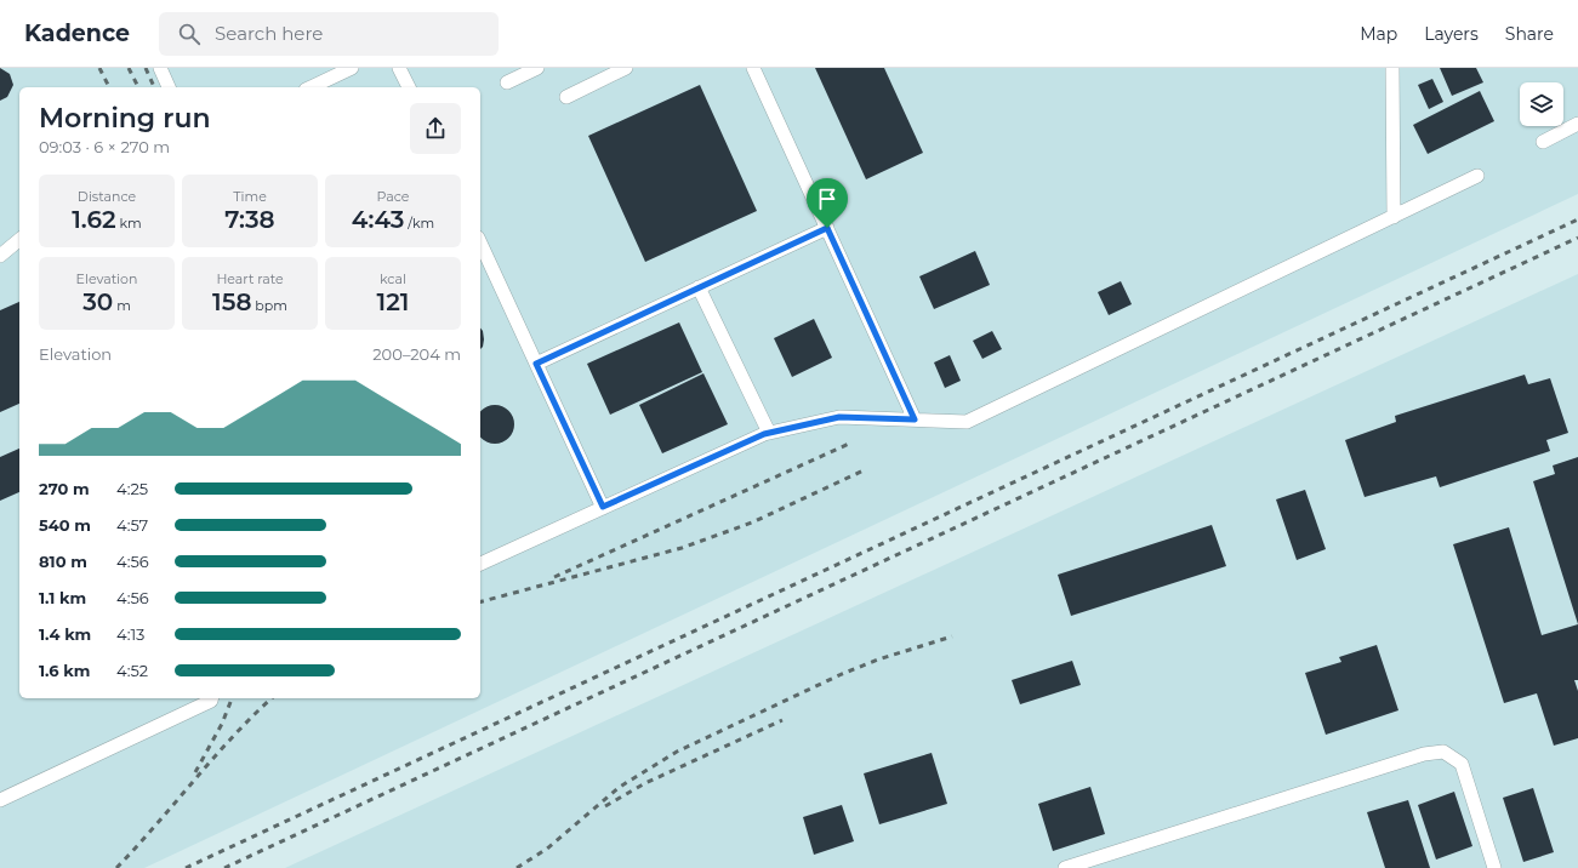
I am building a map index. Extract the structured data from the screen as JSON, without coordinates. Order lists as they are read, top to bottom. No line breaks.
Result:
{"page":{"header":"Kadence","search":"Search here","nav":["Map","Layers","Share"],"heading":["Morning run","09:03 · 6 × 270 m"],"stats":[["Distance","1.62 km"],["Time","7:38"],["Pace","4:43 /km"],["Elevation","30 m"],["Heart rate","158 bpm"],["kcal","121"]],"chart":["Elevation","200–204 m"],"list":[{"name":"270 m","note":"4:25"},{"name":"540 m","note":"4:57"},{"name":"810 m","note":"4:56"},{"name":"1.1 km","note":"4:56"},{"name":"1.4 km","note":"4:13"},{"name":"1.6 km","note":"4:52"}]}}
